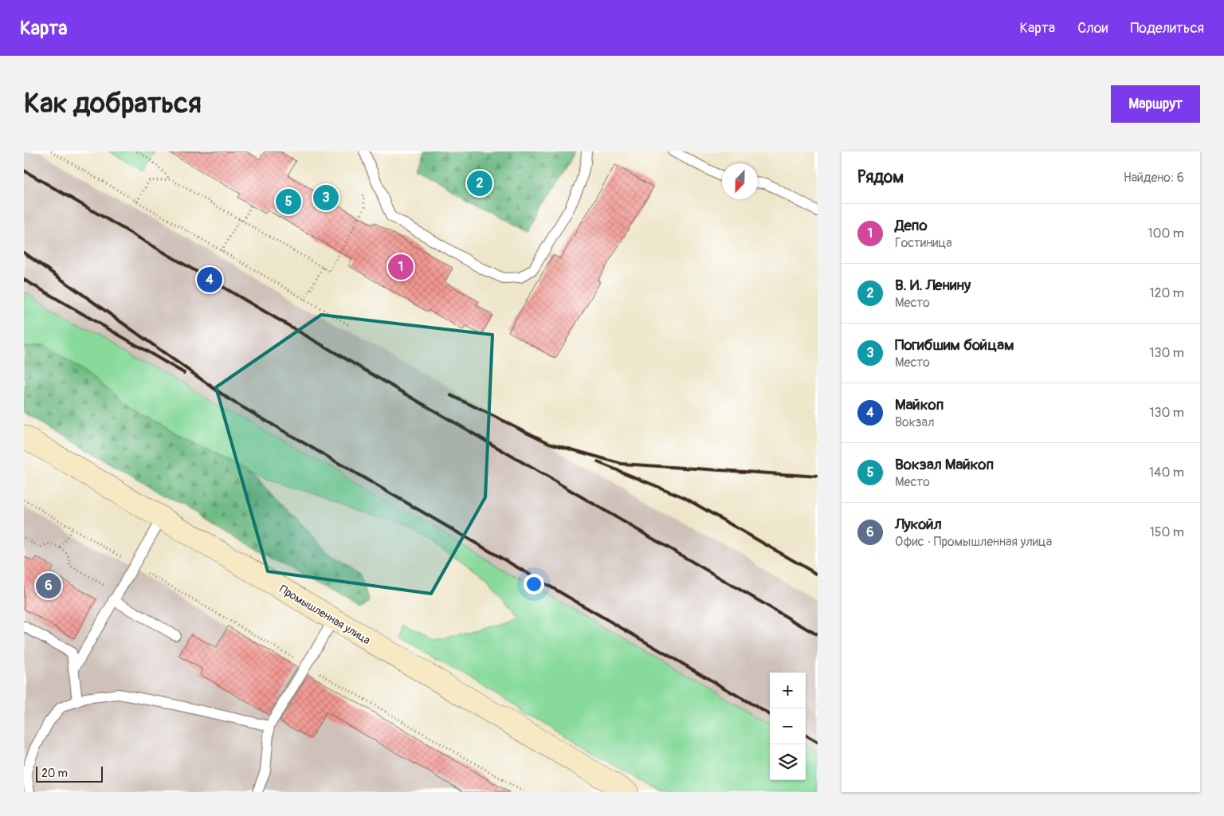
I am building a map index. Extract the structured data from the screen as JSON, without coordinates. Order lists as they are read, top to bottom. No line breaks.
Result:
{"streets":{"main road":["Промышленная улица"]},"scale_bar":"20 m","north":"bottom","page":{"header":"Карта","nav":["Карта","Слои","Поделиться"],"buttons":"Маршрут","title":"Как добраться","heading":["Рядом","Найдено: 6"],"pins":["2","3","5","1","4","6"],"list":[{"mark":"1","name":"Депо","note":"Гостиница","value":"100 m"},{"mark":"2","name":"В. И. Ленину","note":"Место","value":"120 m"},{"mark":"3","name":"Погибшим бойцам","note":"Место","value":"130 m"},{"mark":"4","name":"Майкоп","note":"Вокзал","value":"130 m"},{"mark":"5","name":"Вокзал Майкоп","note":"Место","value":"140 m"},{"mark":"6","name":"Лукойл","note":"Офис · Промышленная улица","value":"150 m"}],"map_buttons":["+","−"],"scale":"20 m"}}
